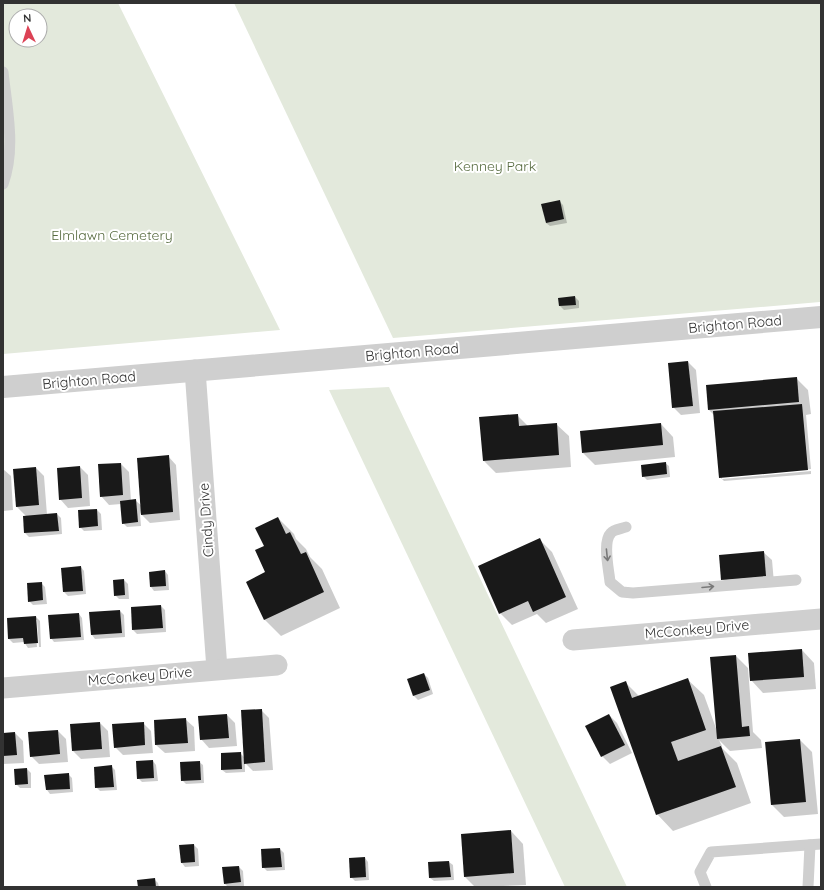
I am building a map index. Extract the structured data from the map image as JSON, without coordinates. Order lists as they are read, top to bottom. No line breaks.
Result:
{"streets":{"street":["Brighton Road","Cindy Drive","McConkey Drive"]},"crossings":[["Brighton Road","Cindy Drive"],["Cindy Drive","McConkey Drive"]],"parks":["Kenney Park","Elmlawn Cemetery"],"north":"top"}
